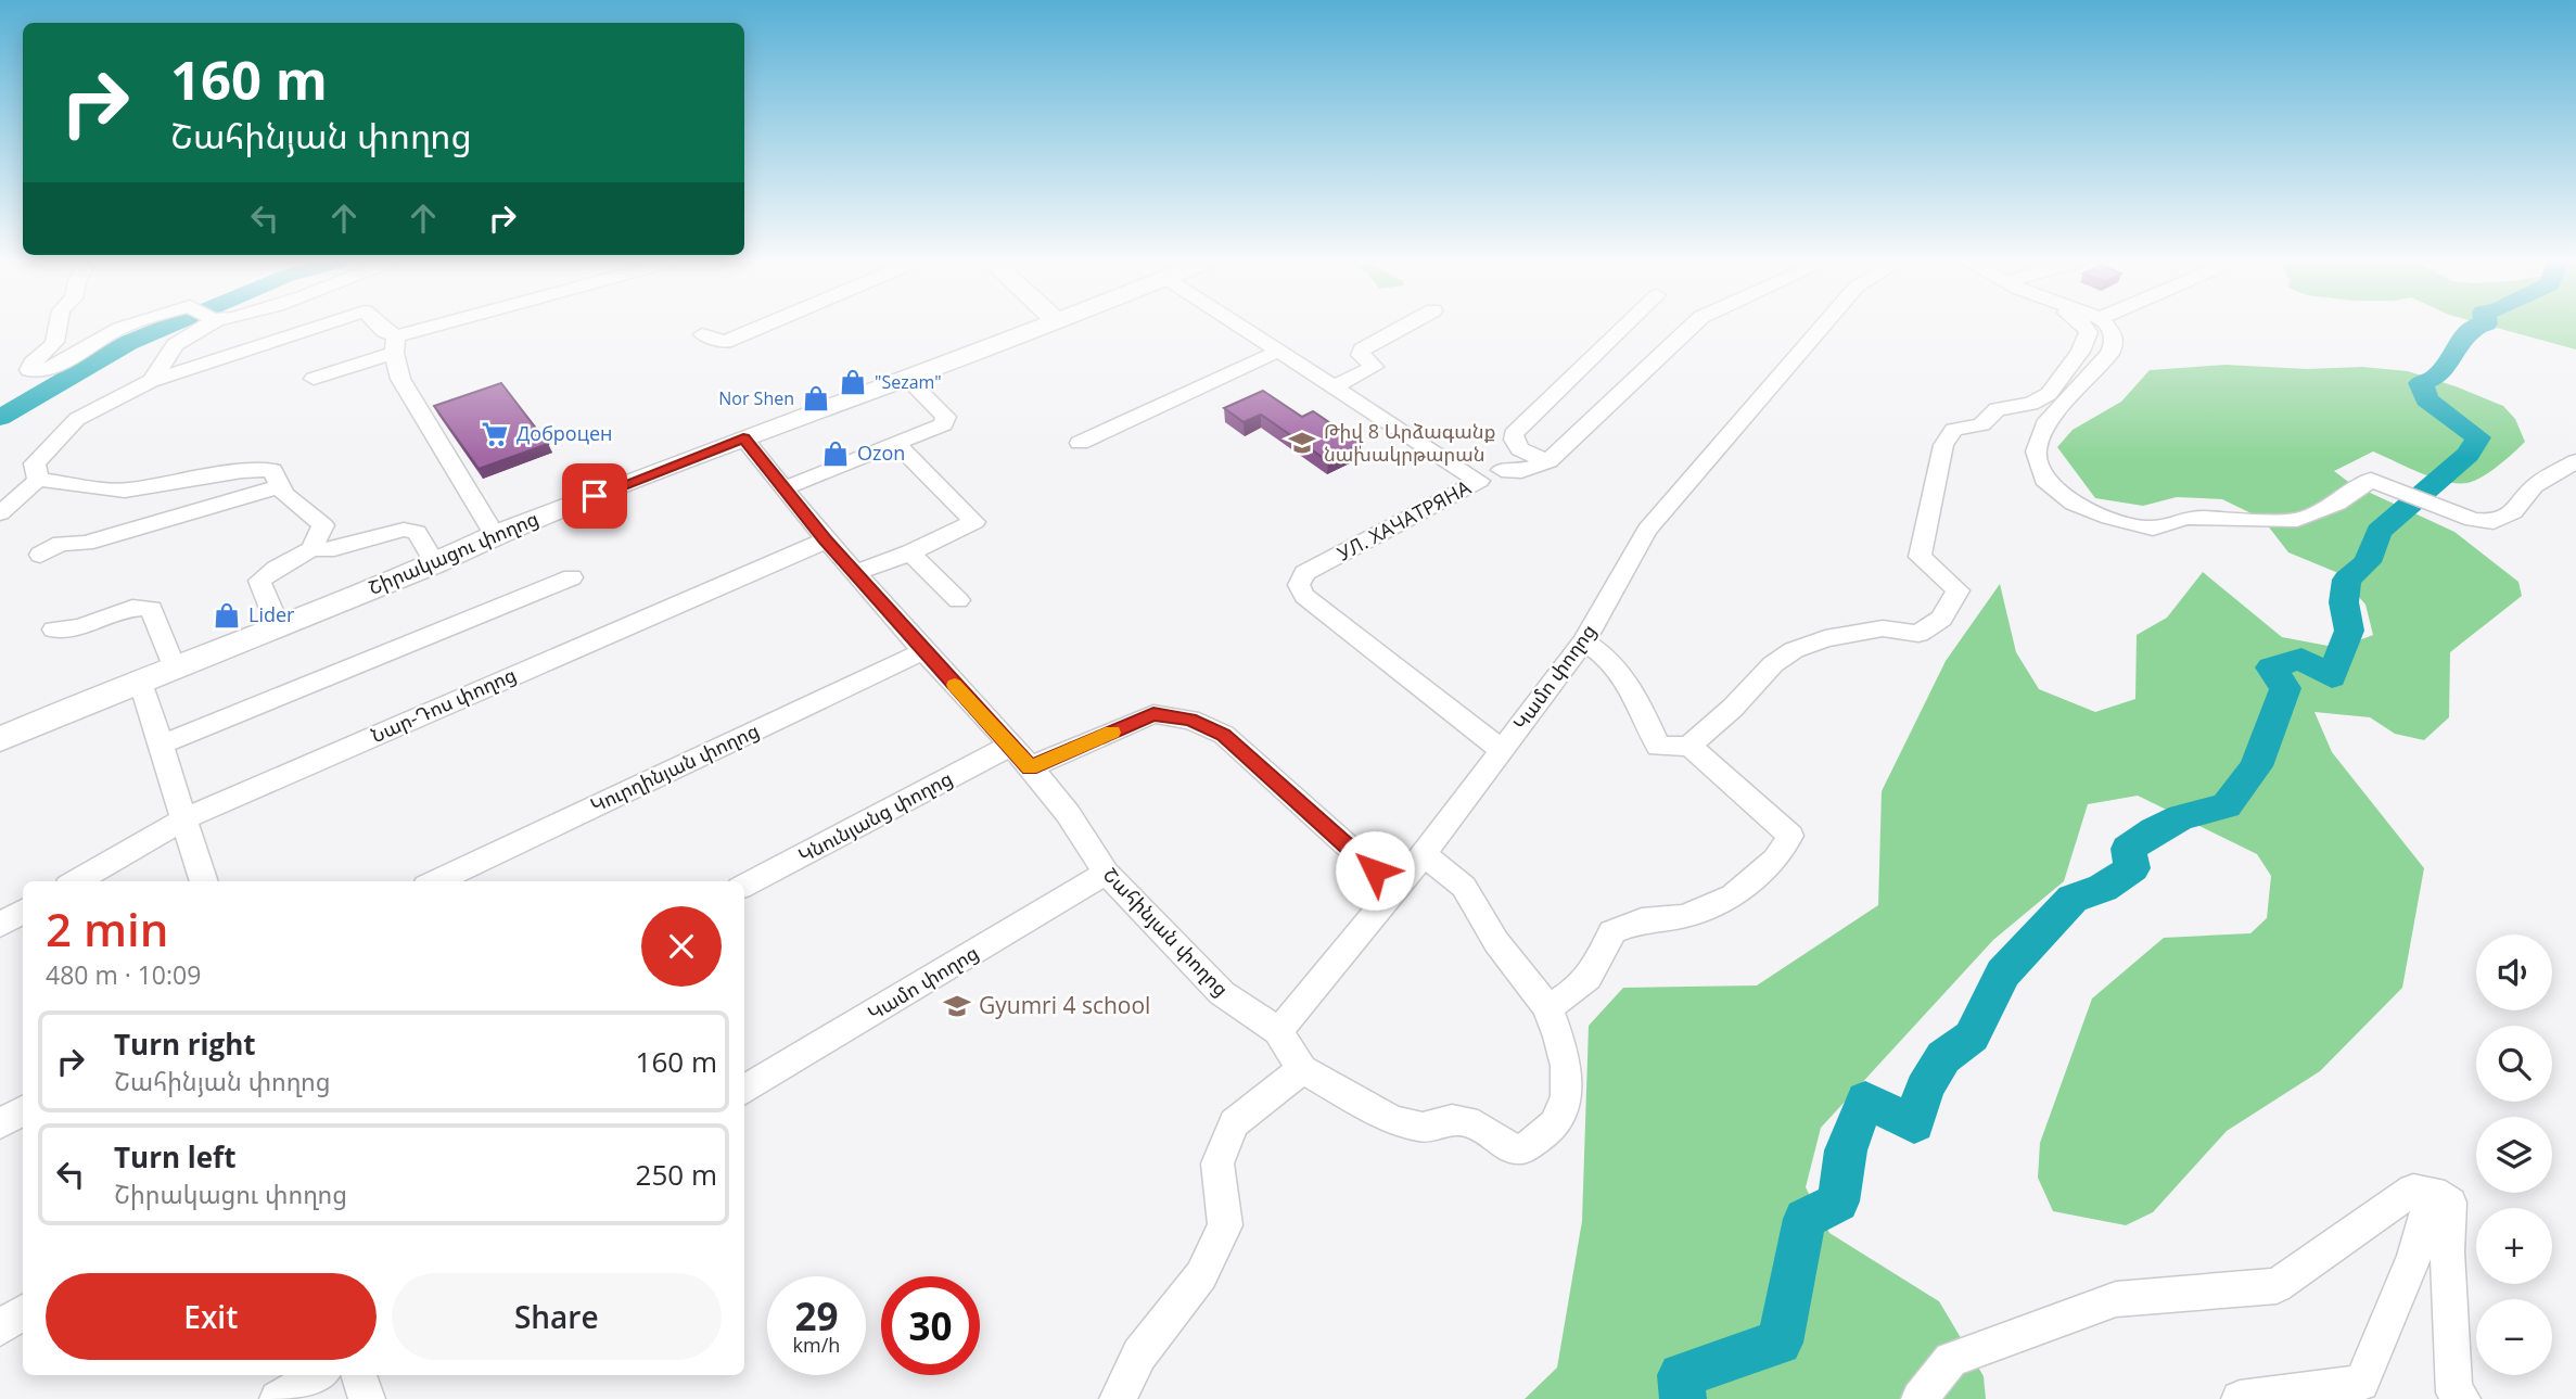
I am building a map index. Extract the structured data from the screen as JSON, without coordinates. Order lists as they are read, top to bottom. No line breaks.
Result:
{"streets":{"main road":["Շիրակացու փողոց"],"street":["УЛ. ХАЧАТРЯНА","Կամո փողոց","Նար-Դոս փողոց","Կուրղինյան փողոց","Կնունյանց փողոց","Շահինյան փողոց"]},"crossings":[["УЛ. ХАЧАТРЯНА","Կամո փողոց"],["Շիրակացու փողոց","Շահինյան փողոց"],["Կամո փողոց","Շահինյան փողոց"],["Նար-Դոս փողոց","Շահինյան փողոց"],["Կուրղինյան փողոց","Շահինյան փողոց"],["Կնունյանց փողոց","Շահինյան փողոց"]],"places":{"shop":["\"Sezam\"","Nor Shen","Ozon","Lider"],"supermarket":["Доброцен"],"school or university":["Թիվ 8 Արձագանք նախակրթարան","Gyumri 4 school"]},"page":{"turn":["160 m","Շահինյան փողոց"],"heading":["2 min","480 m · 10:09"],"map_buttons":["+","−"],"list":[{"name":"Turn right","note":"Շահինյան փողոց","value":"160 m"},{"name":"Turn left","note":"Շիրակացու փողոց","value":"250 m"}],"buttons":["Exit","Share"],"speed":"29 km/h","limit":"30"}}
